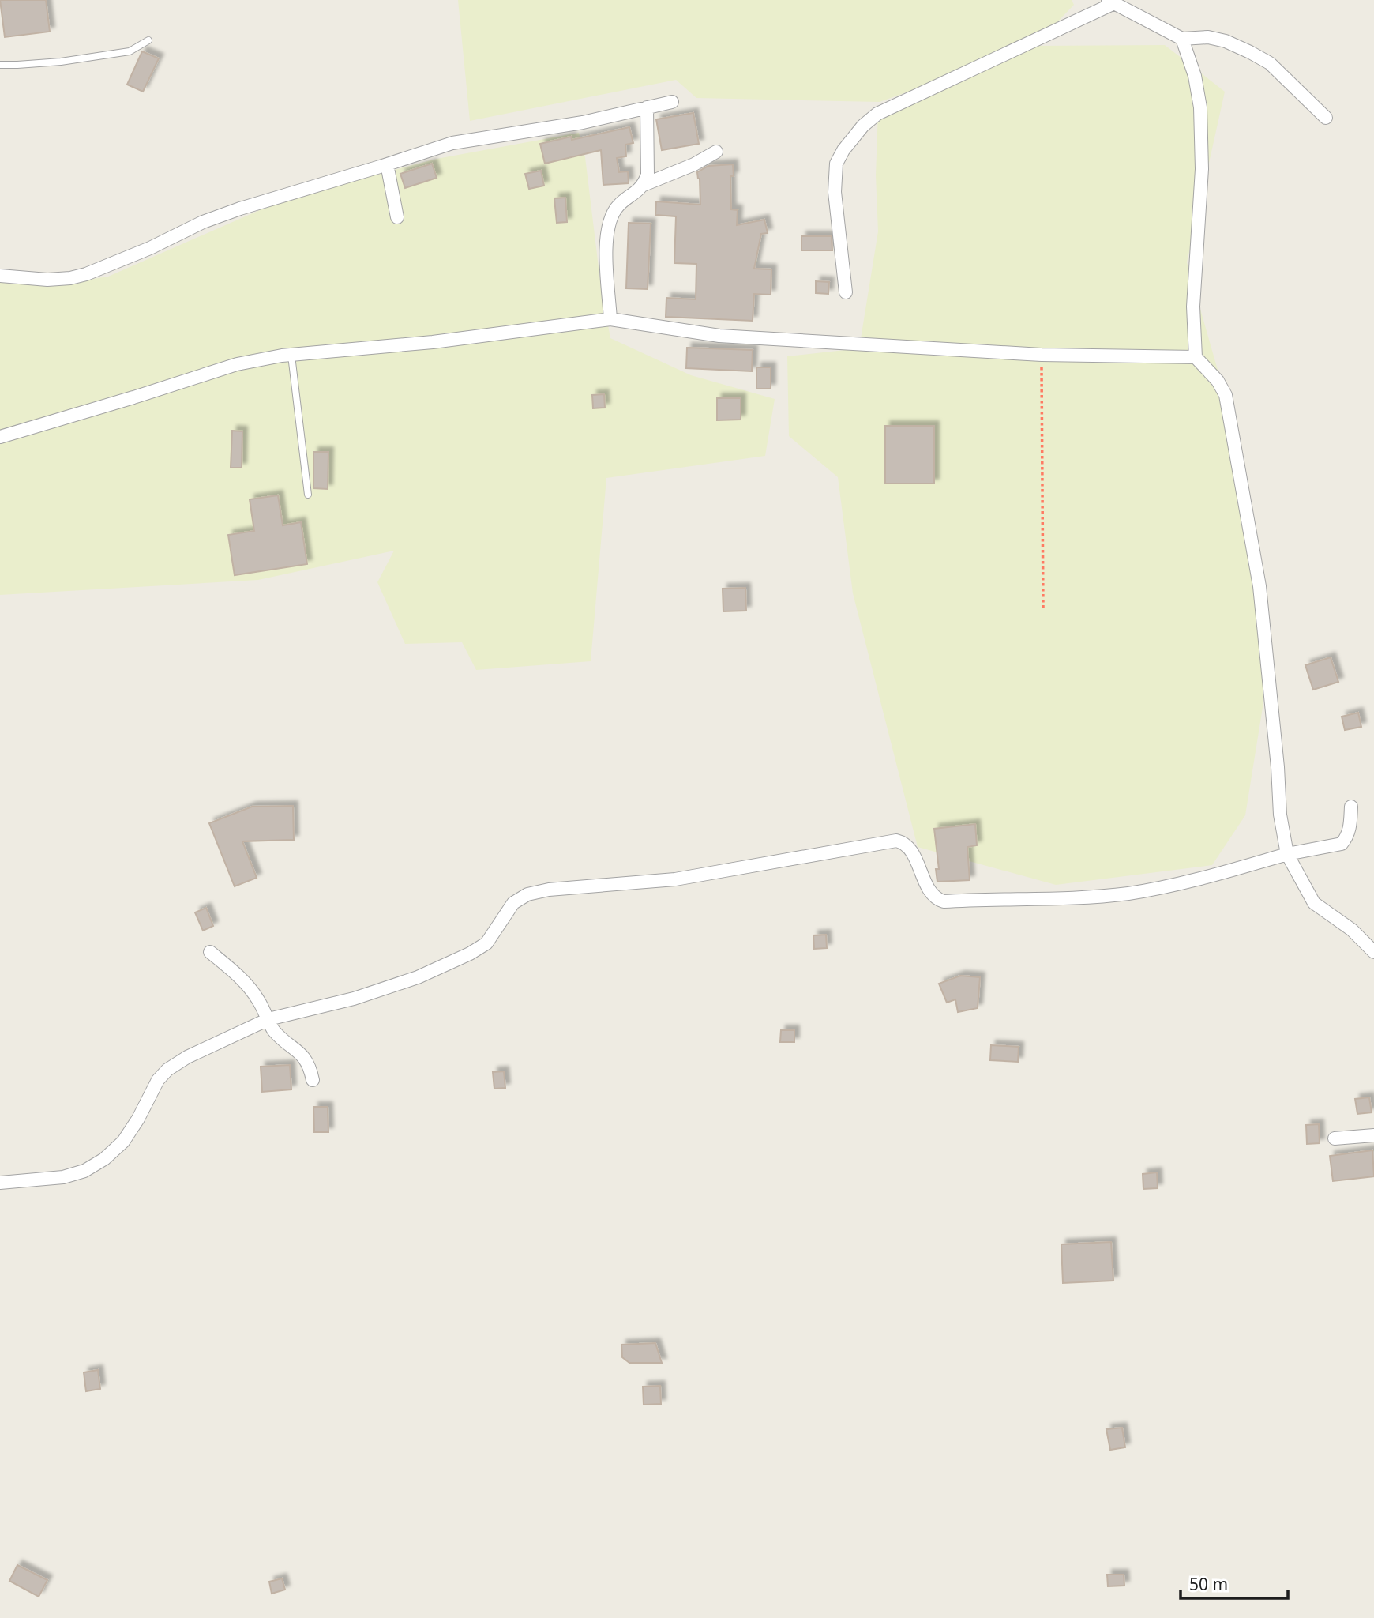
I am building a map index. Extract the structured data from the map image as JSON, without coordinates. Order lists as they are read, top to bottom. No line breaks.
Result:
{"scale_bar":"50 m"}
